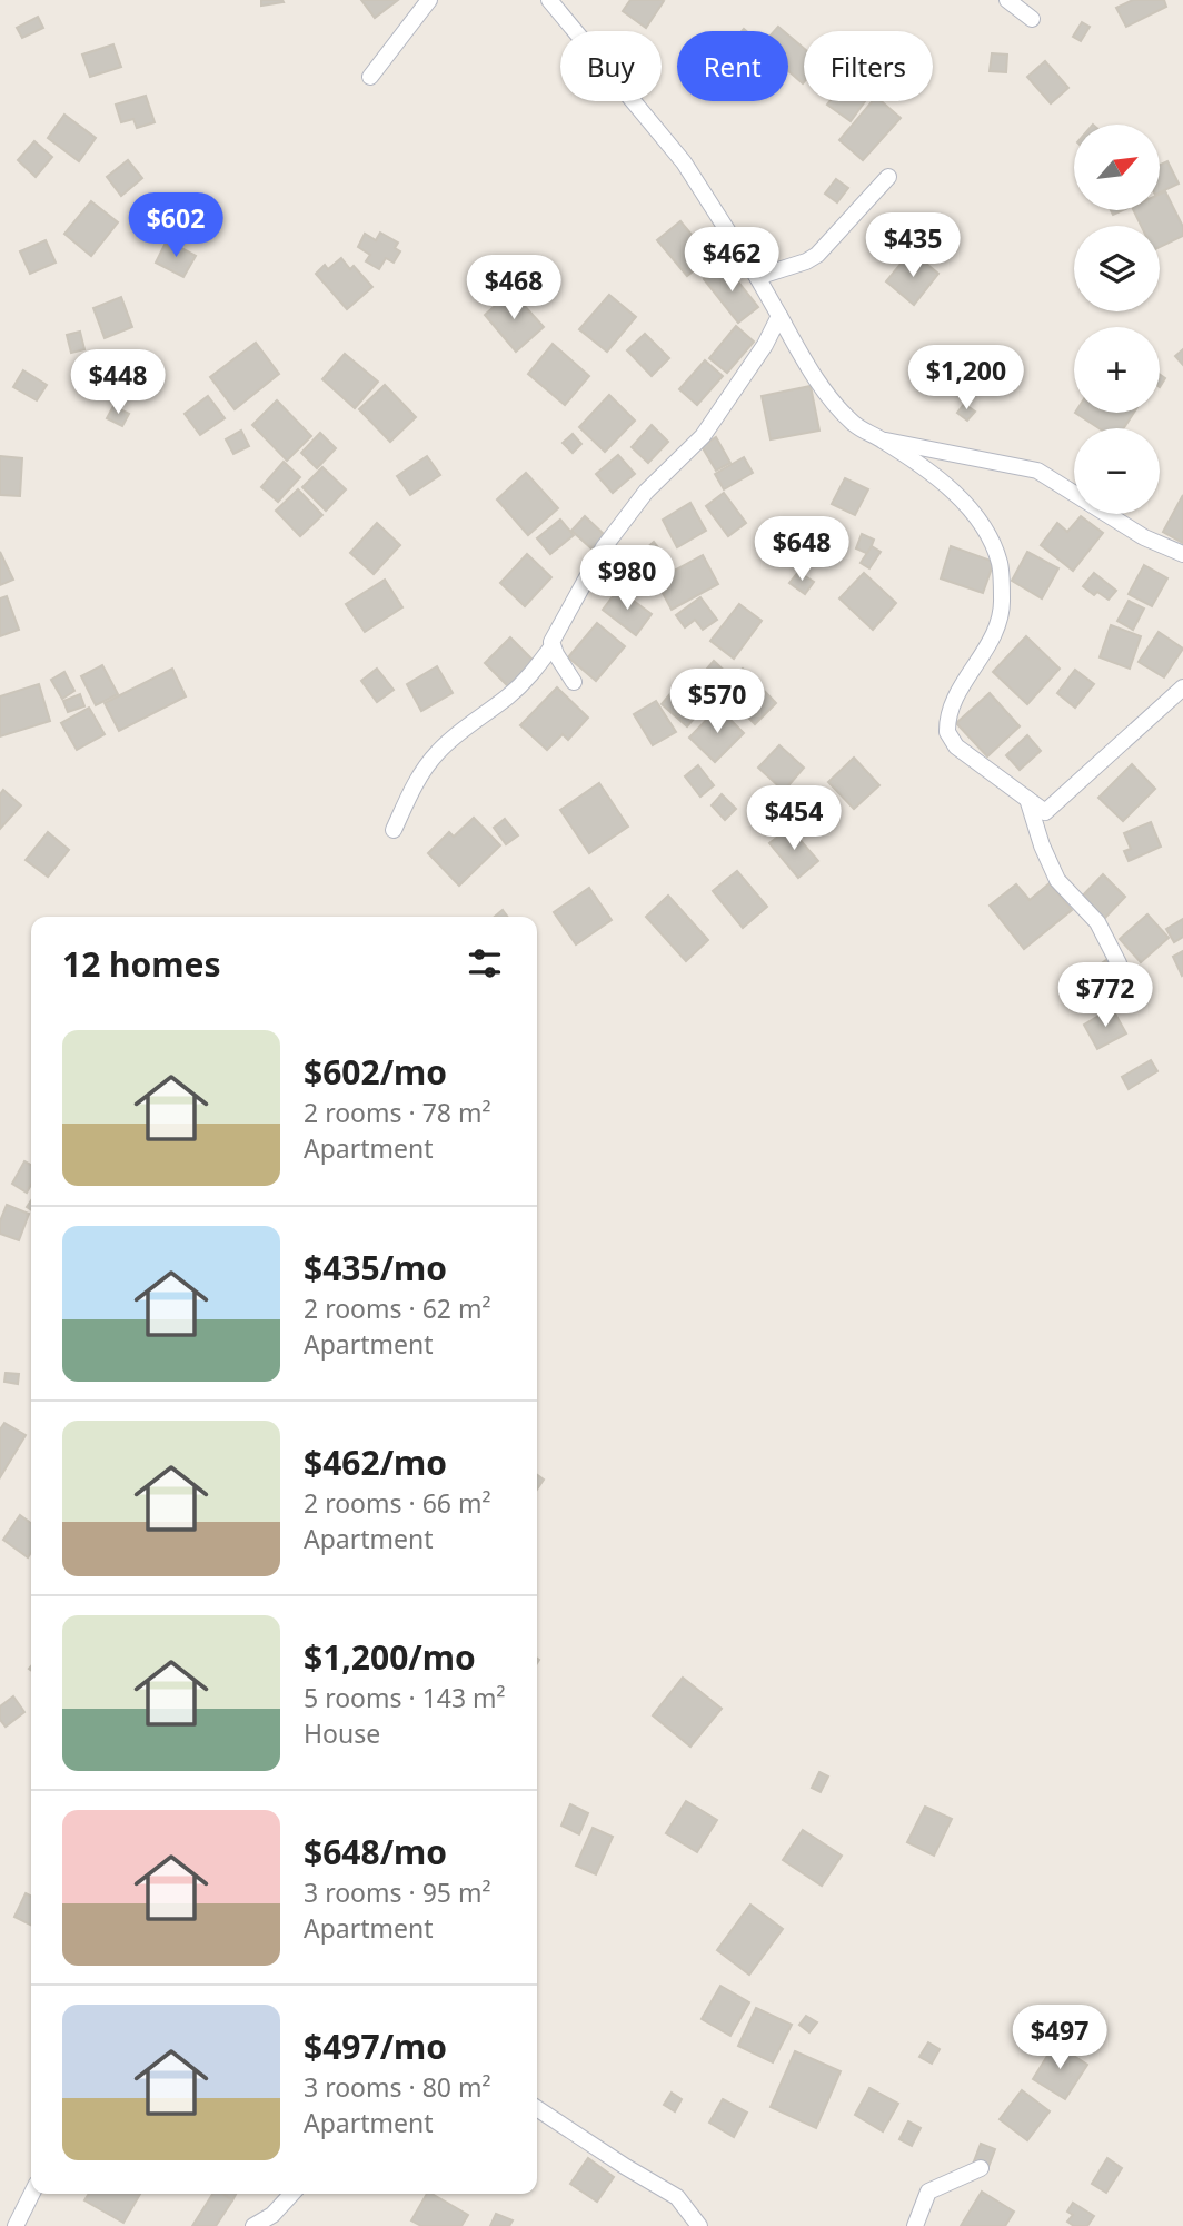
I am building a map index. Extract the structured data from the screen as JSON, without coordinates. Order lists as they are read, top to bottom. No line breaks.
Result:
{"north":"top right","page":{"chip":["Buy","Rent","Filters"],"map_buttons":["+","−"],"price":["$602","$435","$462","$468","$1,200","$448","$648","$980","$570","$454","$772","$497"],"heading":"12 homes","list":[{"name":"$602/mo","note":"2 rooms · 78 m² · Apartment"},{"name":"$435/mo","note":"2 rooms · 62 m² · Apartment"},{"name":"$462/mo","note":"2 rooms · 66 m² · Apartment"},{"name":"$1,200/mo","note":"5 rooms · 143 m² · House"},{"name":"$648/mo","note":"3 rooms · 95 m² · Apartment"},{"name":"$497/mo","note":"3 rooms · 80 m² · Apartment"}]}}
